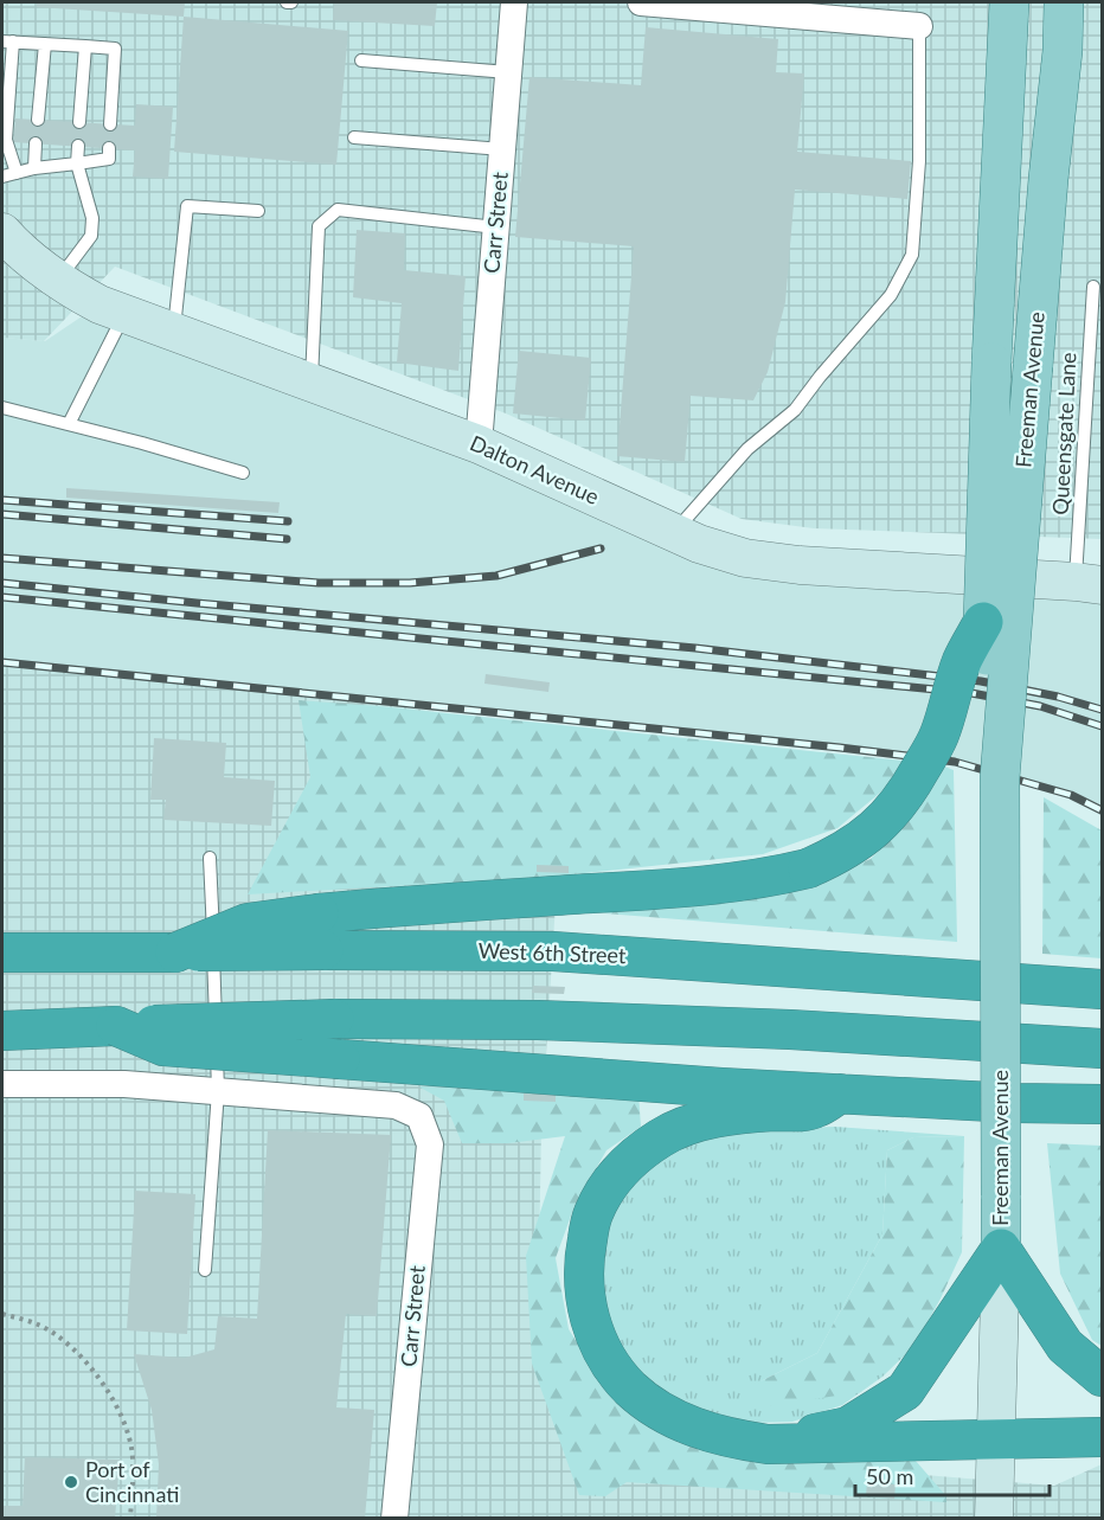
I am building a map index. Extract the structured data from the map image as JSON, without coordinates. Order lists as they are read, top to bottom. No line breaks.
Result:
{"streets":{"highway":["West 6th Street"],"main road":["Freeman Avenue","Dalton Avenue"],"street":["Carr Street"],"lane":["Queensgate Lane"]},"crossings":[["Carr Street","Dalton Avenue"],["Queensgate Lane","Dalton Avenue"]],"places":["Port of Cincinnati"],"scale_bar":"50 m"}
